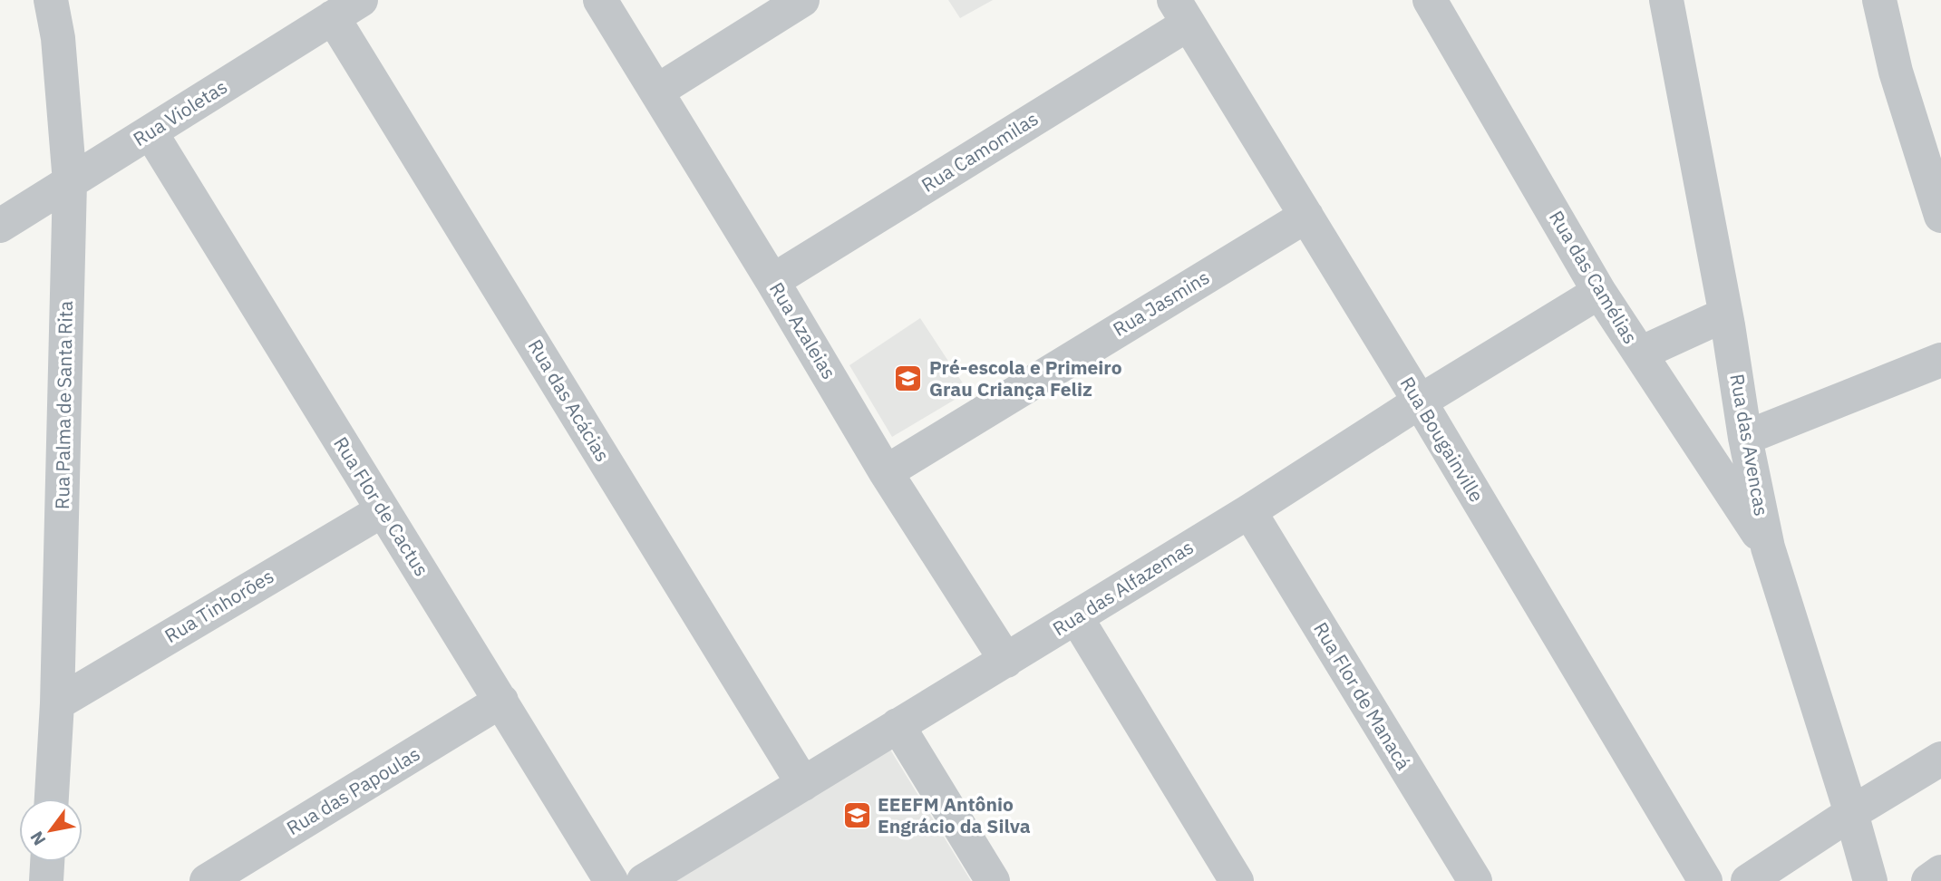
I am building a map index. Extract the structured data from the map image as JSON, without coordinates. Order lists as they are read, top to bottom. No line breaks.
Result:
{"streets":{"street":["Rua Violetas","Rua Camomilas","Rua das Camélias","Rua Jasmins","Rua Azaleias","Rua das Acácias","Rua Palma de Santa Rita","Rua Bougainville","Rua das Avencas","Rua Flor de Cactus","Rua das Alfazemas","Rua Tinhorões","Rua Flor de Manacá","Rua das Papoulas"]},"crossings":[["Rua Violetas","Rua das Acácias"],["Rua Violetas","Rua Palma de Santa Rita"],["Rua Violetas","Rua Flor de Cactus"],["Rua Camomilas","Rua Azaleias"],["Rua Camomilas","Rua Bougainville"],["Rua das Camélias","Rua das Avencas"],["Rua das Camélias","Rua das Alfazemas"],["Rua Jasmins","Rua Azaleias"],["Rua Jasmins","Rua Bougainville"],["Rua Azaleias","Rua das Alfazemas"],["Rua das Acácias","Rua das Alfazemas"],["Rua Palma de Santa Rita","Rua Tinhorões"],["Rua Bougainville","Rua das Alfazemas"],["Rua Flor de Cactus","Rua Tinhorões"],["Rua Flor de Cactus","Rua das Papoulas"],["Rua das Alfazemas","Rua Flor de Manacá"]],"places":{"school or university":["Pré-escola e Primeiro Grau Criança Feliz","EEEFM Antônio Engrácio da Silva"]},"north":"bottom left"}
